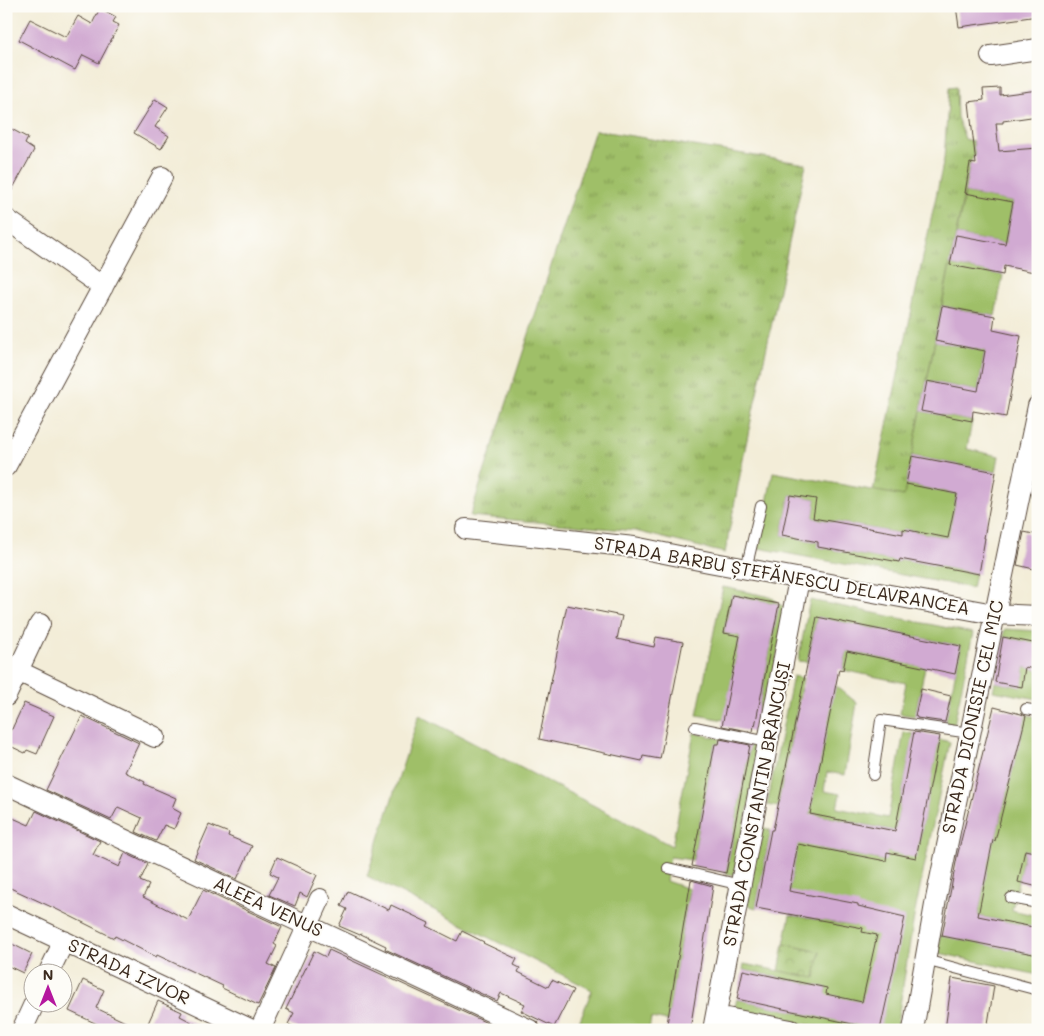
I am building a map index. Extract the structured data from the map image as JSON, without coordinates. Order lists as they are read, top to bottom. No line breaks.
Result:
{"streets":{"street":["STRADA BARBU ȘTEFĂNESCU DELAVRANCEA","STRADA DIONISIE CEL MIC","STRADA CONSTANTIN BRÂNCUȘI","ALEEA VENUS","STRADA IZVOR"]},"crossings":[["STRADA BARBU ȘTEFĂNESCU DELAVRANCEA","STRADA DIONISIE CEL MIC"],["STRADA BARBU ȘTEFĂNESCU DELAVRANCEA","STRADA CONSTANTIN BRÂNCUȘI"]],"north":"top"}
